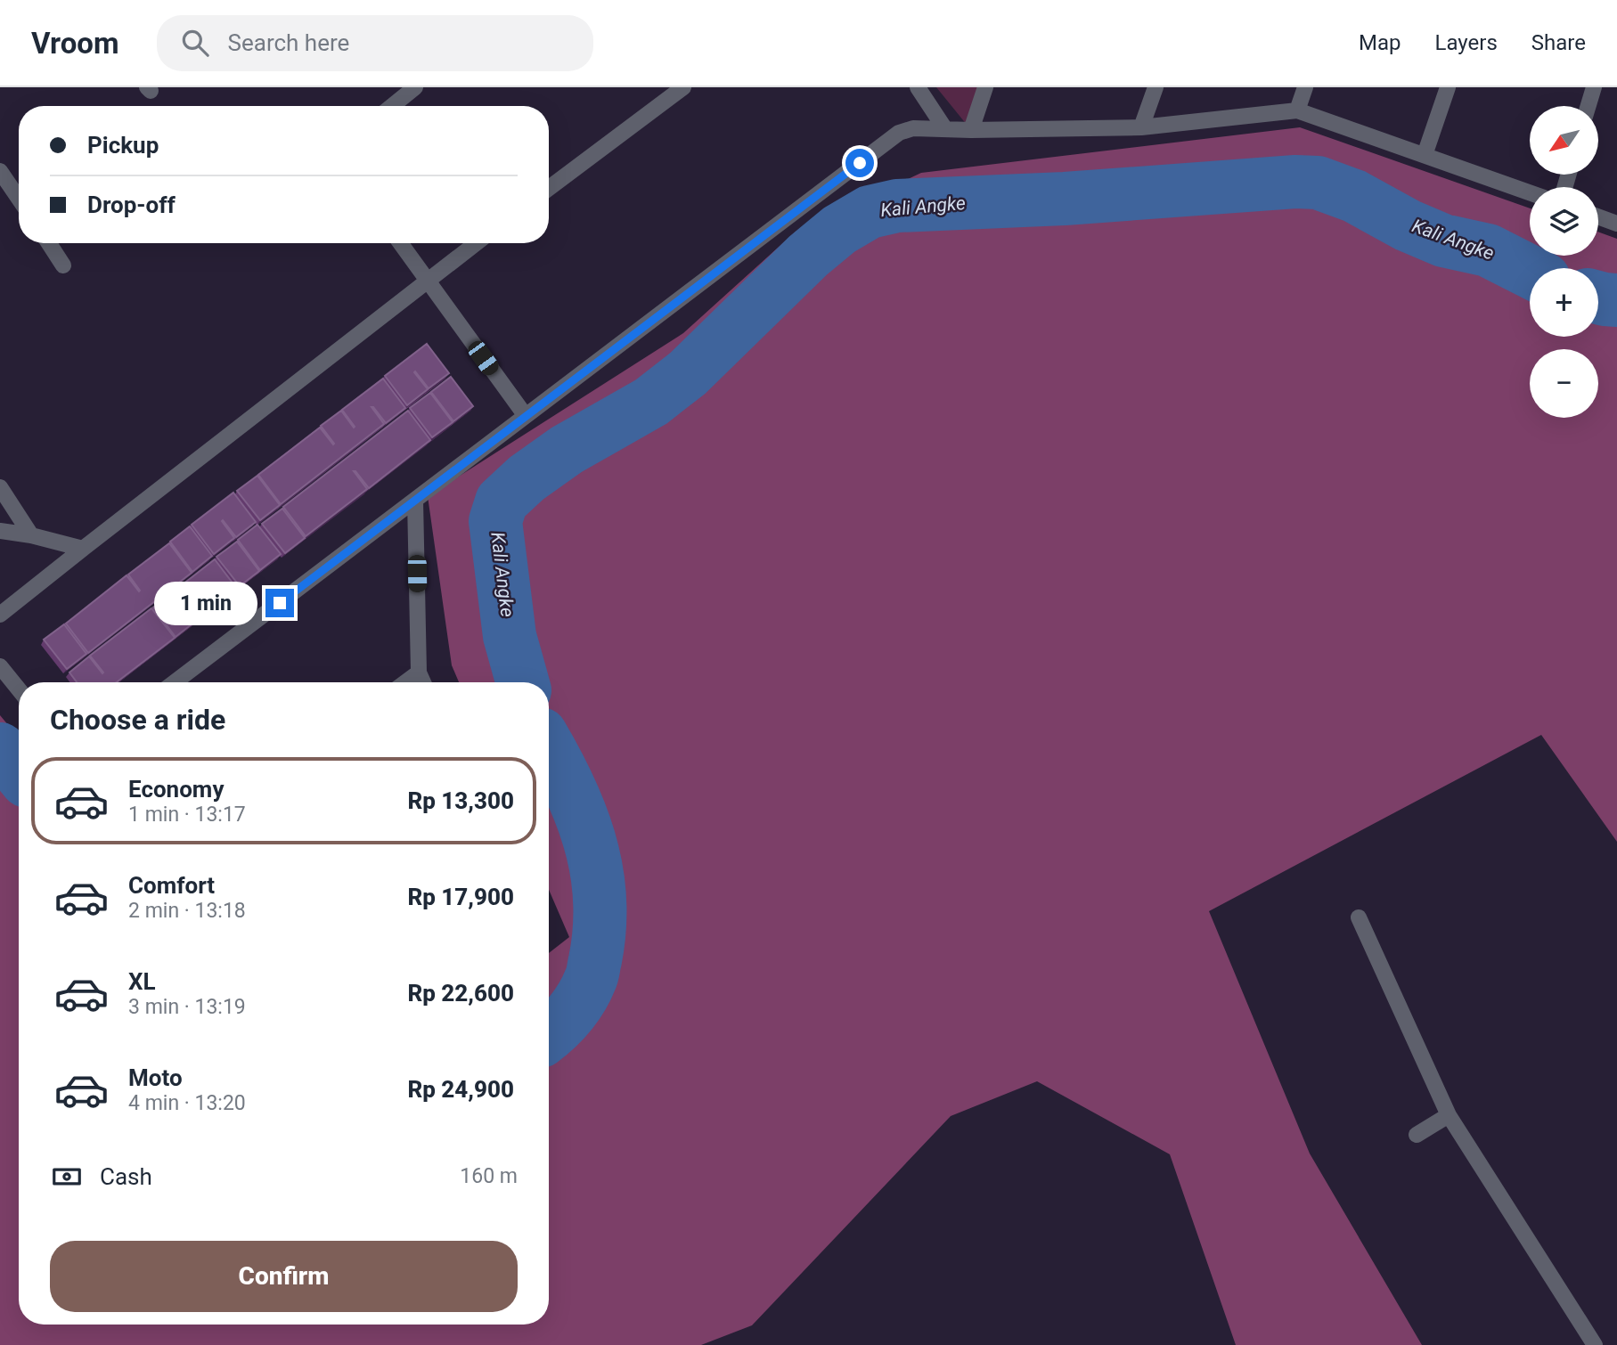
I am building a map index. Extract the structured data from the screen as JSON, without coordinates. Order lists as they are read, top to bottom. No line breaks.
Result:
{"water":["Kali Angke"],"north":"bottom left","page":{"header":"Vroom","search":"Search here","nav":["Map","Layers","Share"],"map_buttons":["+","−"],"banner":["Pickup","Drop-off"],"bubble":"1 min","heading":"Choose a ride","list":[{"name":"Economy","note":"1 min · 13:17","value":"Rp 13,300"},{"name":"Comfort","note":"2 min · 13:18","value":"Rp 17,900"},{"name":"XL","note":"3 min · 13:19","value":"Rp 22,600"},{"name":"Moto","note":"4 min · 13:20","value":"Rp 24,900"}],"pay":["Cash","160 m"],"buttons":"Confirm"}}
